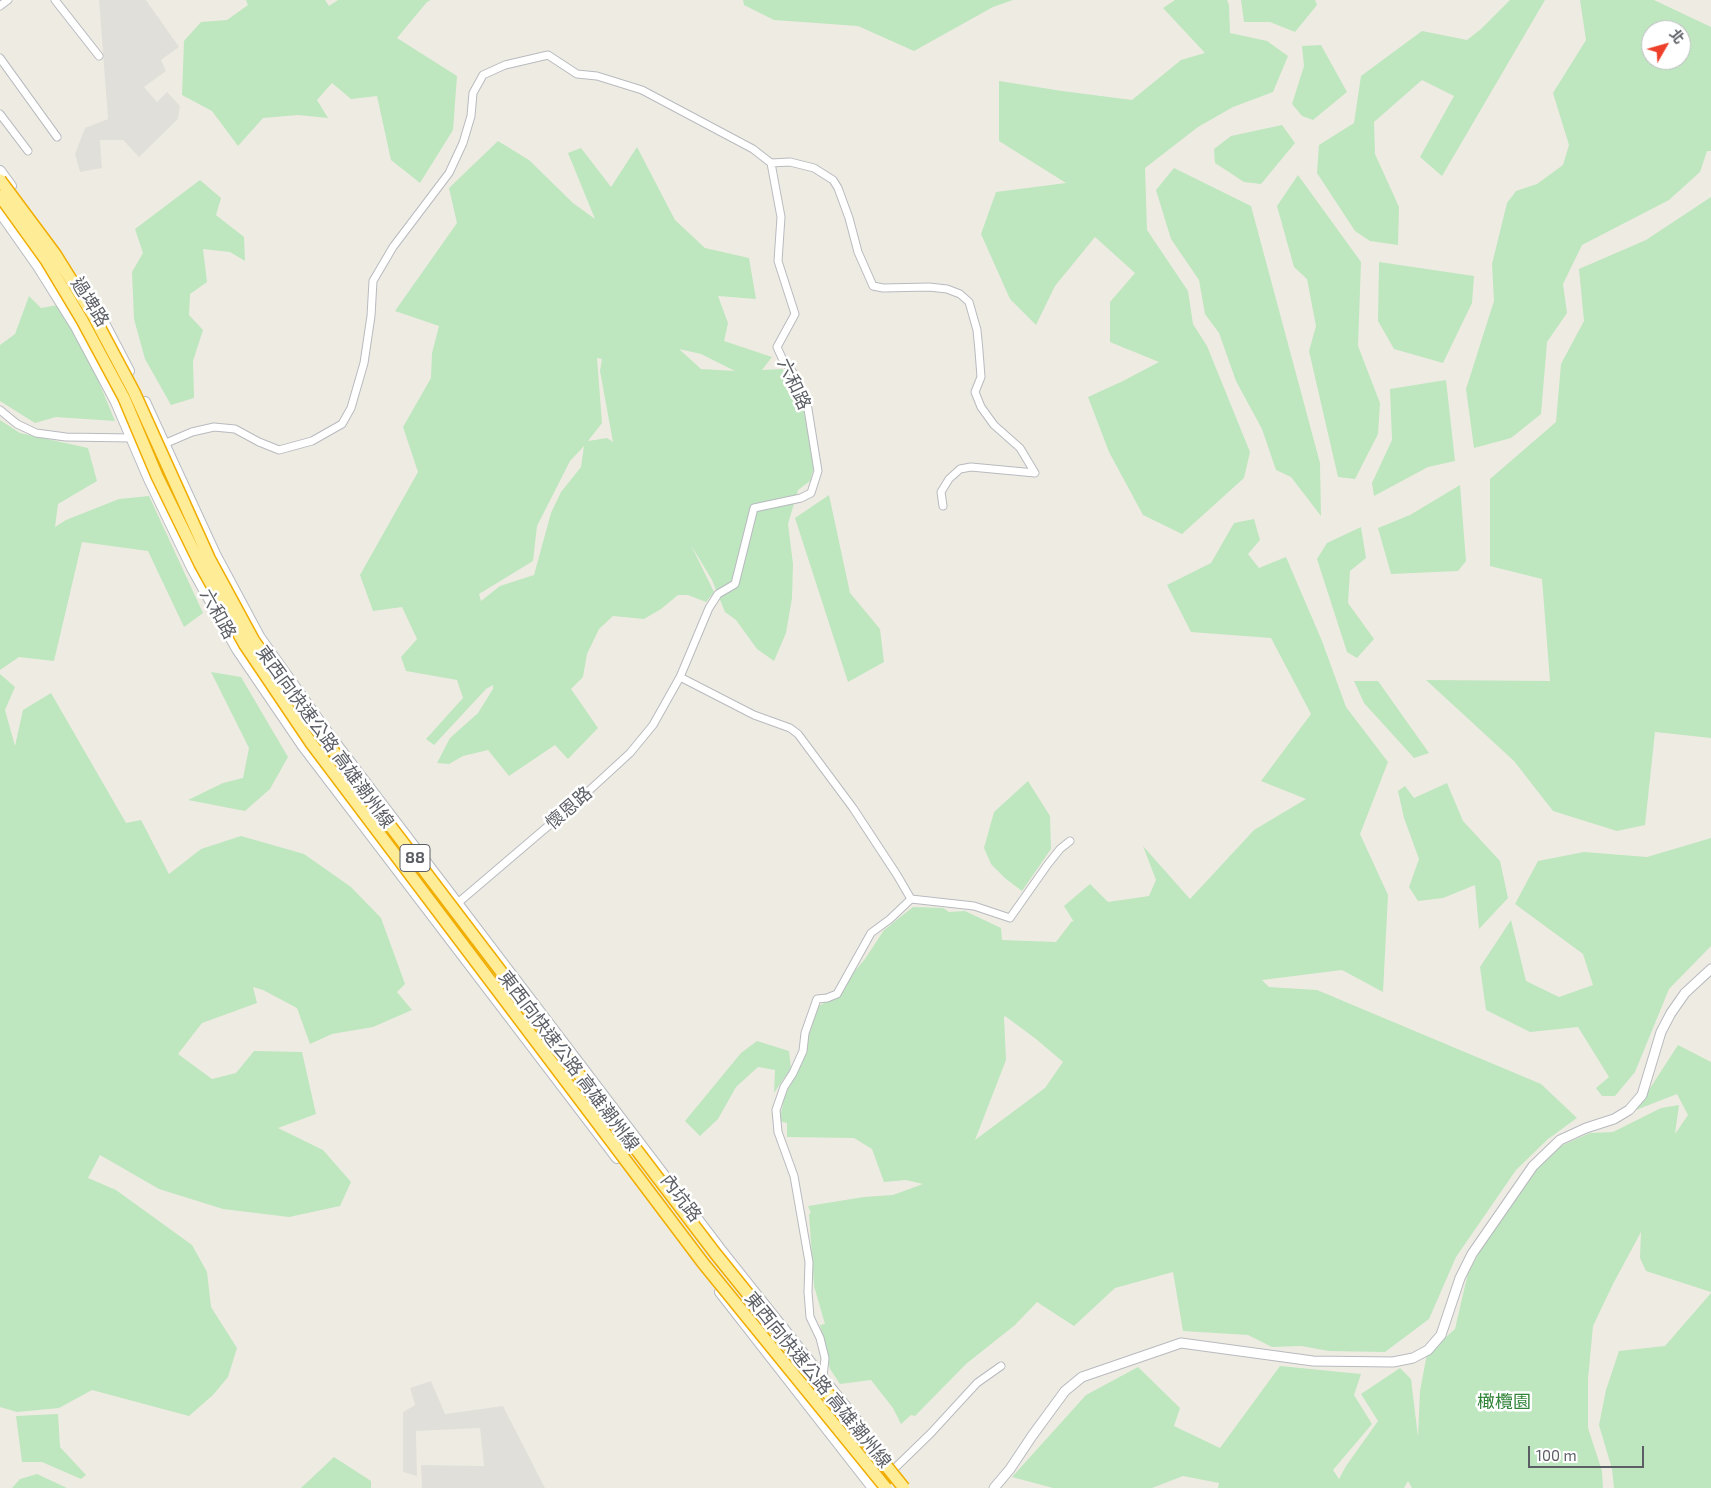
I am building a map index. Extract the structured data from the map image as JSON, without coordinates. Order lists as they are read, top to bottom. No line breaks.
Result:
{"streets":{"highway":["東西向快速公路 高雄潮州線","88"],"main road":["過埤路","六和路","內坑路"],"street":["懷恩路"]},"crossings":[["過埤路","六和路"],["六和路","懷恩路"],["六和路","內坑路"],["懷恩路","內坑路"]],"parks":["橄欖園"],"scale_bar":"100 m","north":"top right"}
